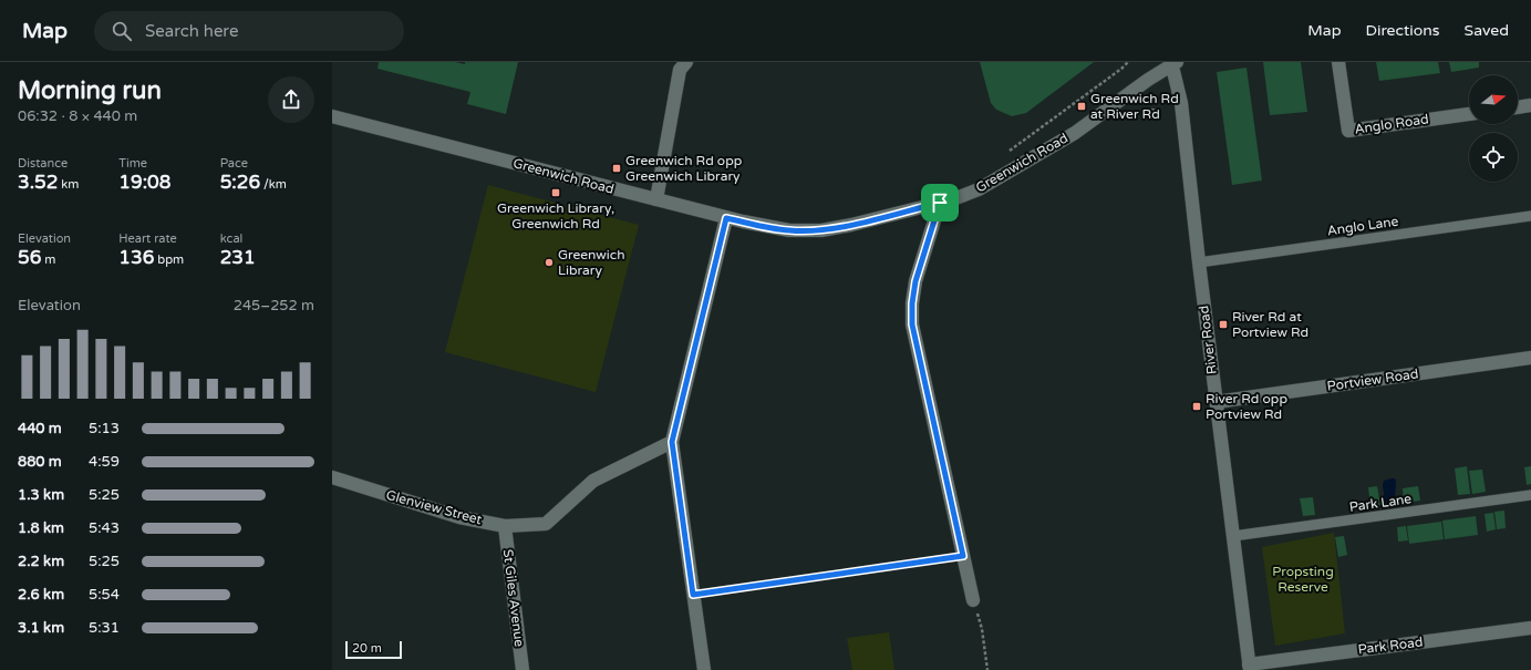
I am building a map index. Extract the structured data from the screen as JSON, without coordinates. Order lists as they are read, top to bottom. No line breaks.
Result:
{"streets":{"street":["Anglo Road","Greenwich Road","River Road","Portview Road","Glenview Street","St Giles Avenue","Park Road"],"lane":["Anglo Lane","Park Lane"]},"crossings":[["Greenwich Road","River Road"],["Anglo Lane","River Road"],["River Road","Portview Road"],["River Road","Park Lane"],["River Road","Park Road"],["Glenview Street","St Giles Avenue"]],"parks":["Propsting Reserve"],"places":{"transit":["Greenwich Rd at River Rd","Greenwich Rd opp Greenwich Library","Greenwich Library, Greenwich Rd","River Rd at Portview Rd","River Rd opp Portview Rd"],"other":["Greenwich Library"]},"scale_bar":"20 m","north":"right","page":{"header":"Map","search":"Search here","nav":["Map","Directions","Saved"],"heading":["Morning run","06:32 · 8 × 440 m"],"stats":[["Distance","3.52 km"],["Time","19:08"],["Pace","5:26 /km"],["Elevation","56 m"],["Heart rate","136 bpm"],["kcal","231"]],"chart":["Elevation","245–252 m"],"list":[{"name":"440 m","note":"5:13"},{"name":"880 m","note":"4:59"},{"name":"1.3 km","note":"5:25"},{"name":"1.8 km","note":"5:43"},{"name":"2.2 km","note":"5:25"},{"name":"2.6 km","note":"5:54"},{"name":"3.1 km","note":"5:31"}],"scale":"20 m"}}
